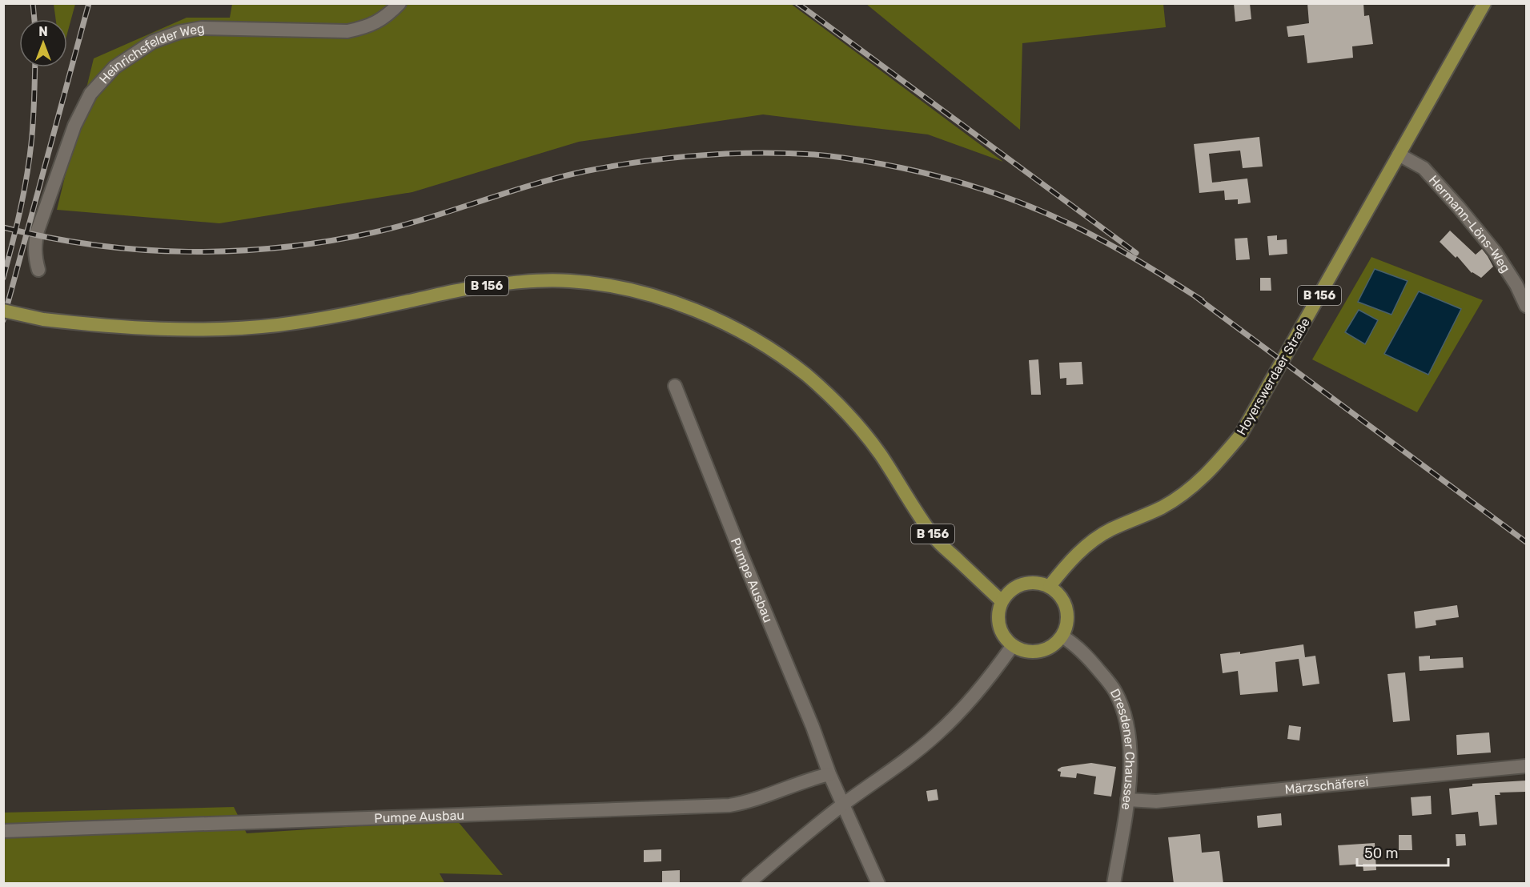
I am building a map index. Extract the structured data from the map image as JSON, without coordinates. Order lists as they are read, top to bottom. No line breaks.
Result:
{"streets":{"main road":["B 156","Hoyerswerdaer Straße"],"street":["Heinrichsfelder Weg","Hermann-Löns-Weg","Pumpe Ausbau","Dresdener Chaussee","Märzschäferei"]},"crossings":[["Hermann-Löns-Weg","Hoyerswerdaer Straße"],["B 156","Hoyerswerdaer Straße"],["B 156","Dresdener Chaussee"],["Hoyerswerdaer Straße","Dresdener Chaussee"],["Dresdener Chaussee","Märzschäferei"]],"scale_bar":"50 m","north":"top"}
